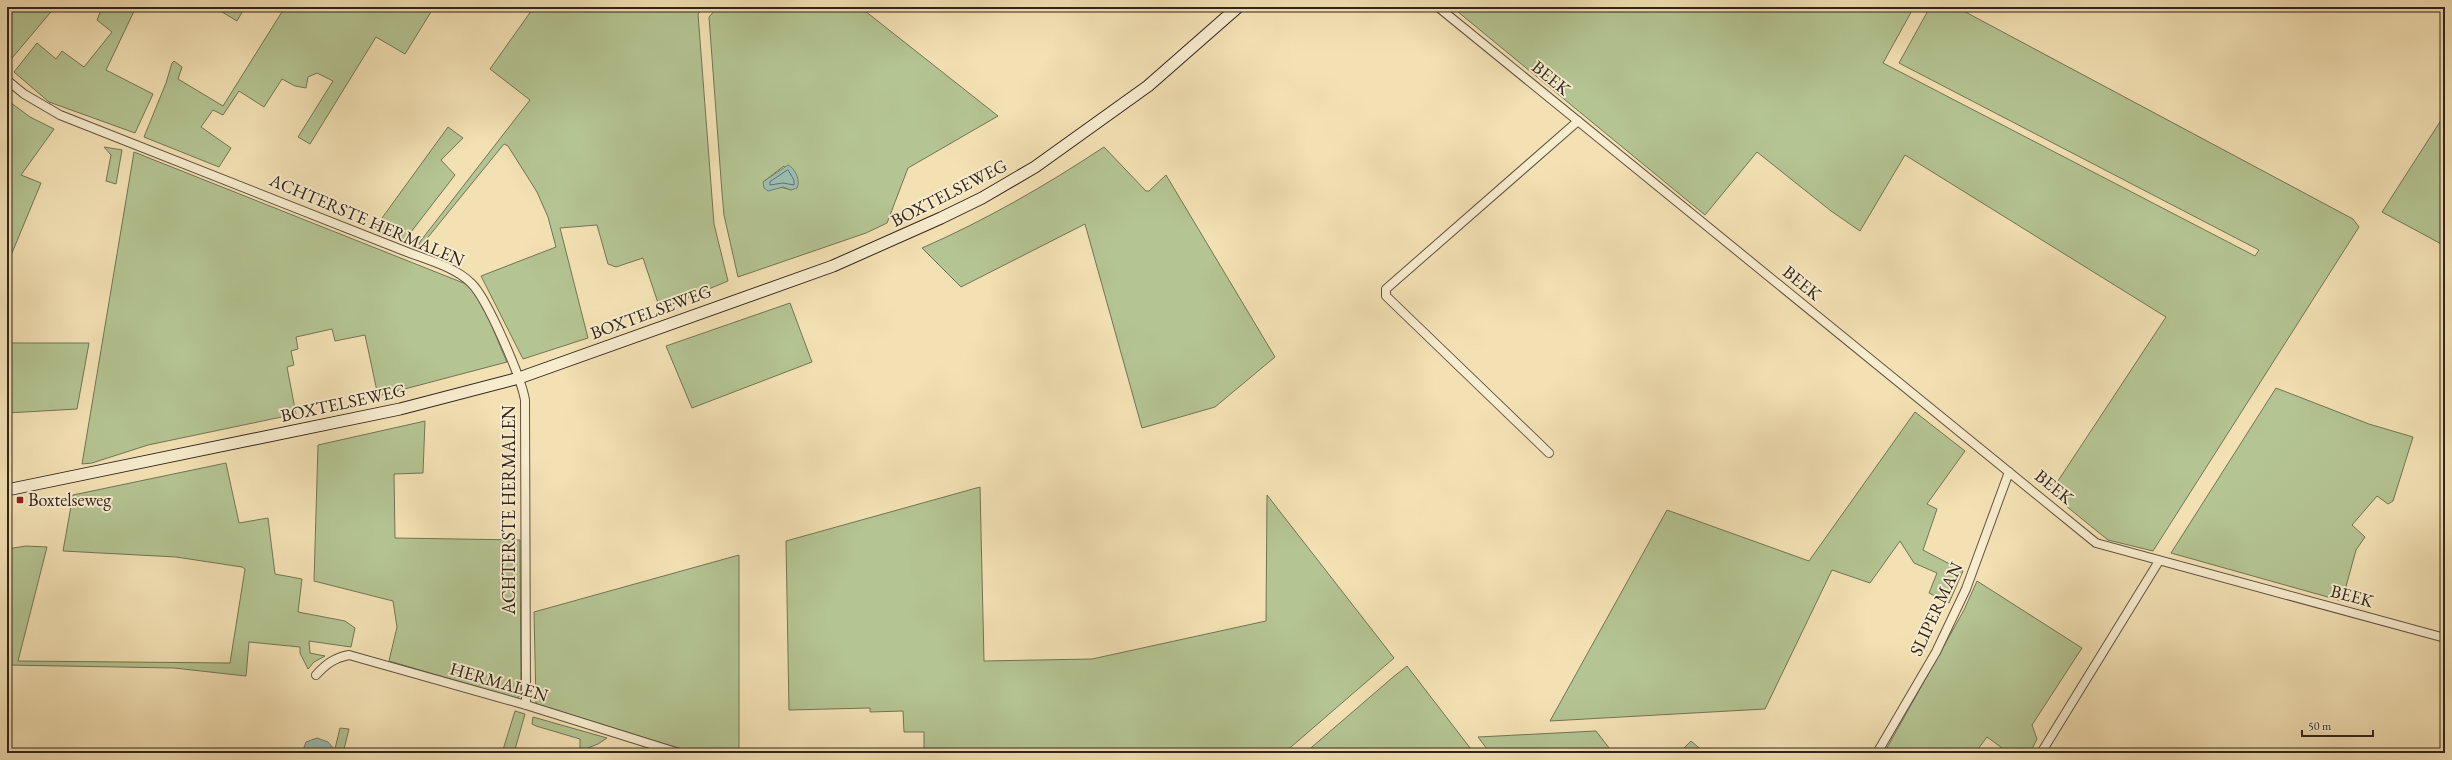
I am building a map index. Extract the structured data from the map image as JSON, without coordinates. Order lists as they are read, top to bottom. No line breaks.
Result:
{"streets":{"main road":["BOXTELSEWEG"],"street":["BEEK","ACHTERSTE HERMALEN","SLIPERMAN","HERMALEN"]},"crossings":[["BEEK","SLIPERMAN"],["BOXTELSEWEG","ACHTERSTE HERMALEN"],["ACHTERSTE HERMALEN","HERMALEN"]],"places":{"transit":["Boxtelseweg"]},"scale_bar":"50 m"}
